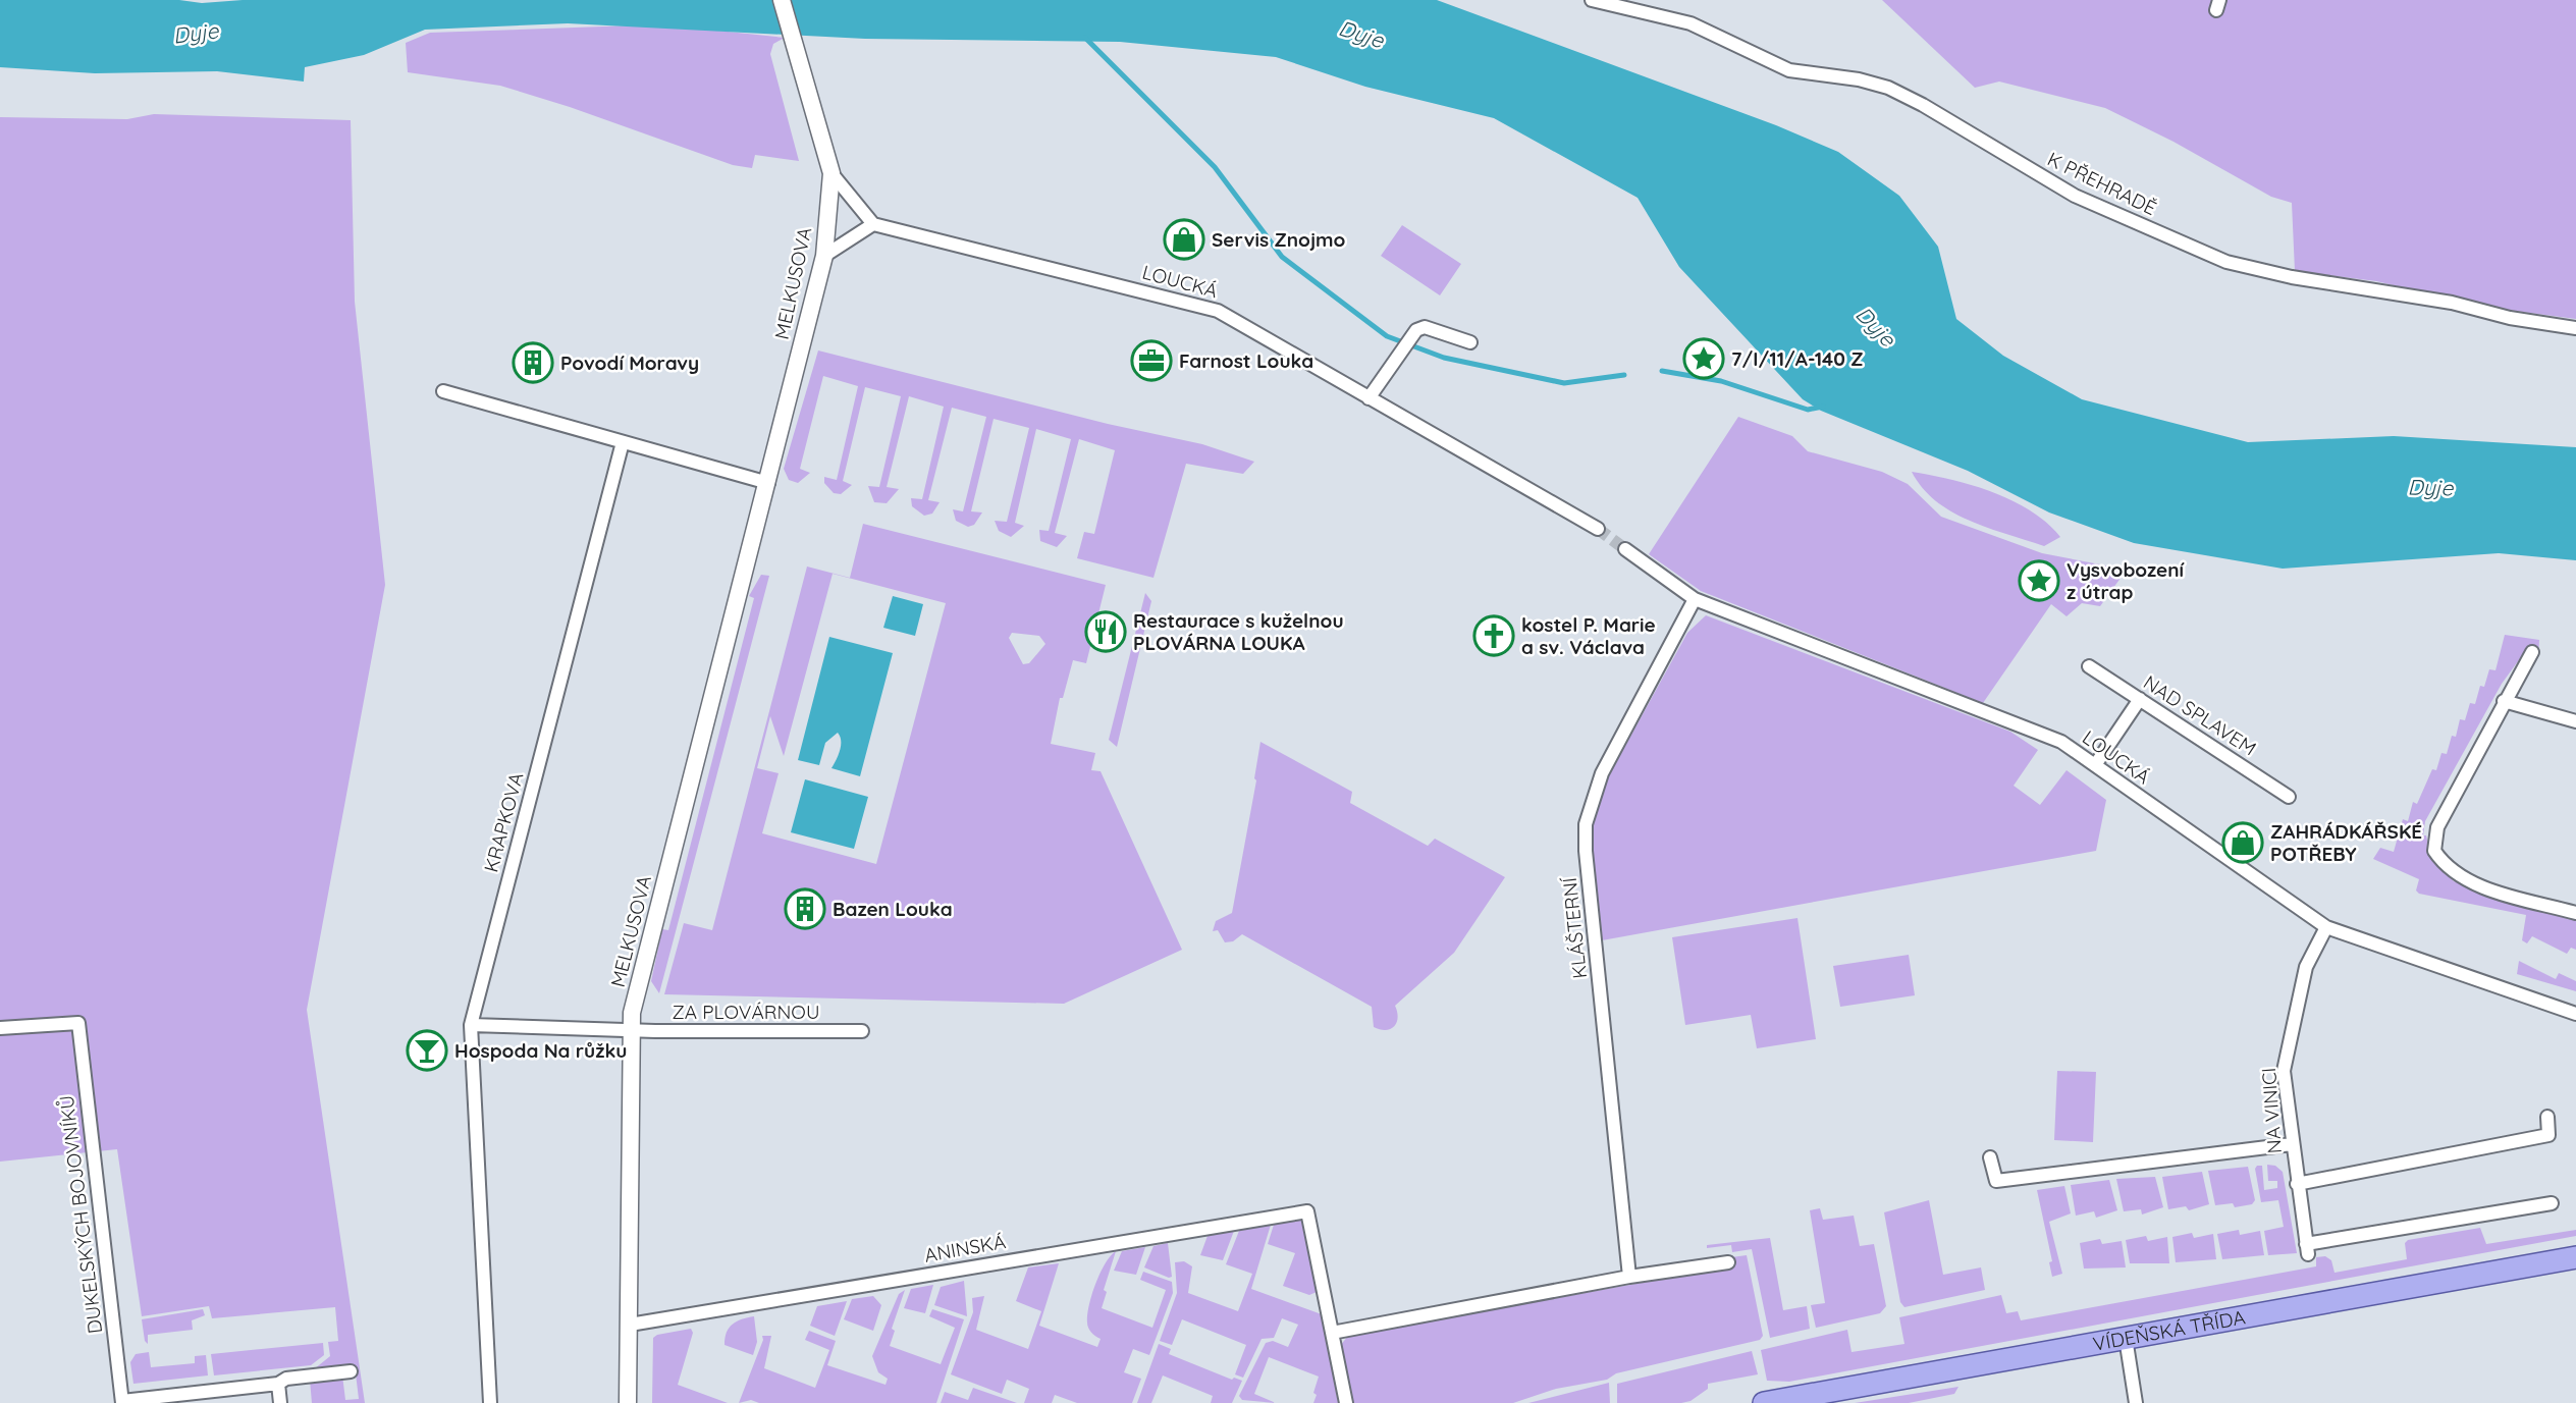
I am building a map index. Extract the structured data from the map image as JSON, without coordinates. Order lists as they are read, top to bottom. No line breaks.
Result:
{"streets":{"main road":["VÍDEŇSKÁ TŘÍDA"],"street":["K PŘEHRADĚ","LOUCKÁ","MELKUSOVA","NAD SPLAVEM","KRAPKOVA","KLÁŠTERNÍ","ZA PLOVÁRNOU","NA VINICI","DUKELSKÝCH BOJOVNÍKŮ","ANINSKÁ"]},"crossings":[["LOUCKÁ","KLÁŠTERNÍ"],["LOUCKÁ","NA VINICI"],["MELKUSOVA","ZA PLOVÁRNOU"],["MELKUSOVA","ANINSKÁ"],["KRAPKOVA","ZA PLOVÁRNOU"]],"water":["Dyje"],"places":{"shop":["Servis Znojmo","ZAHRÁDKÁŘSKÉ POTŘEBY"],"place":["7/I/11/A-140 Z","Vysvobození z útrap"],"office":["Farnost Louka"],"building":["Povodí Moravy","Bazen Louka"],"restaurant":["Restaurace s kuželnou PLOVÁRNA LOUKA"],"church":["kostel P. Marie a sv. Václava"],"bar":["Hospoda Na růžku"]}}
